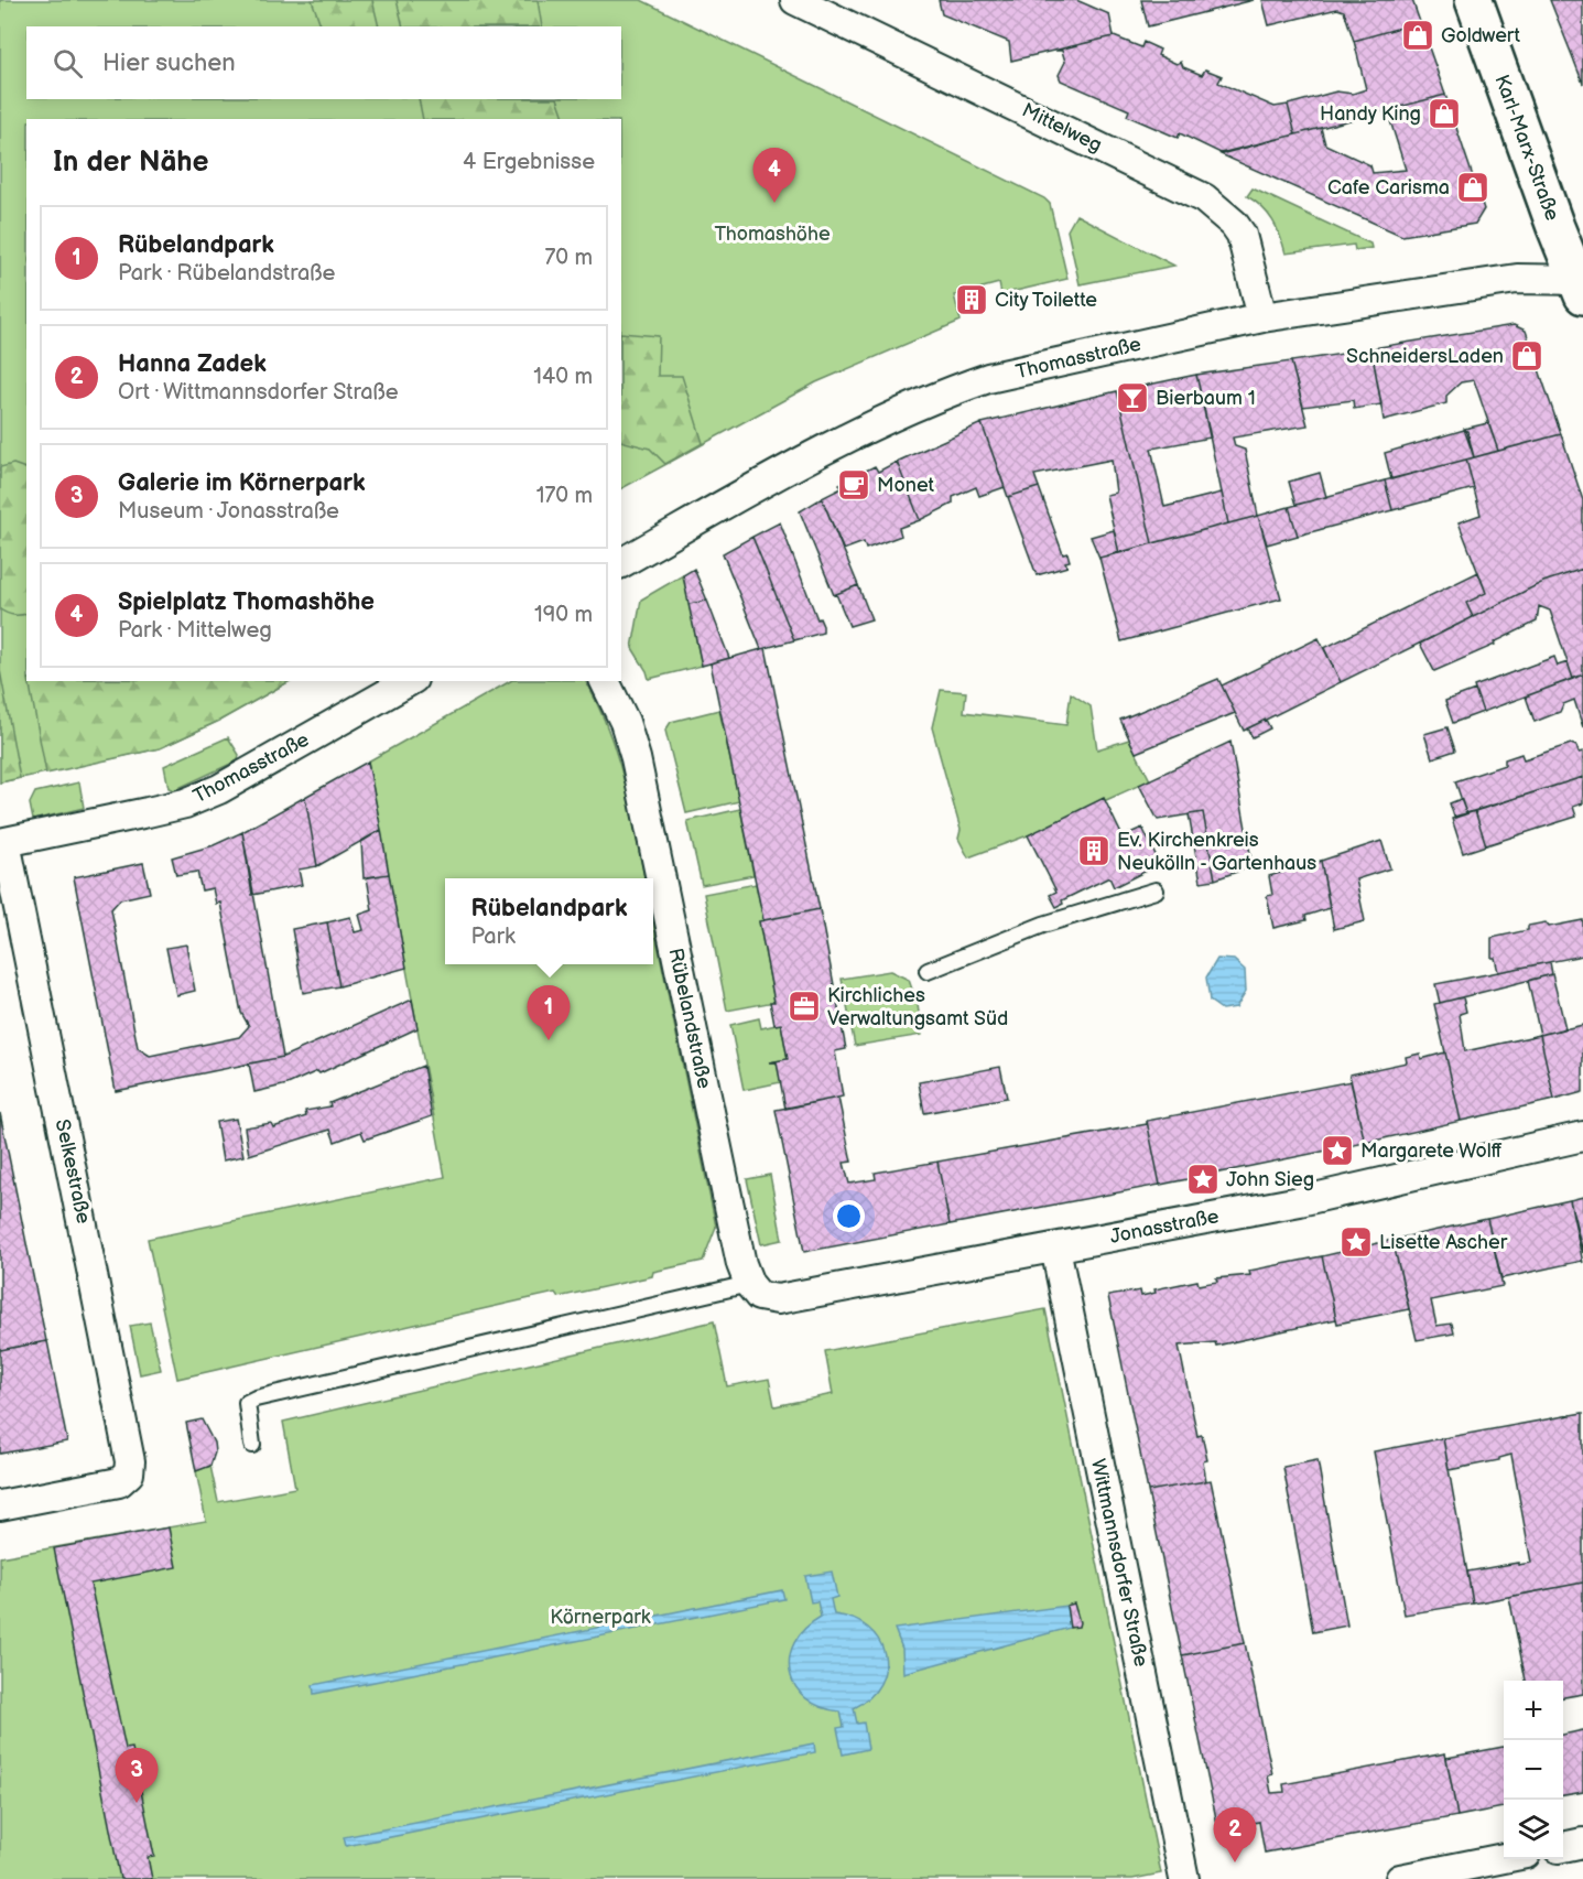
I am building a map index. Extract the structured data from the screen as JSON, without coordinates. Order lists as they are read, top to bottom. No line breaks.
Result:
{"streets":{"main road":["Karl-Marx-Straße"],"street":["Mittelweg","Thomasstraße","Rübelandstraße","Selkestraße","Jonasstraße","Wittmannsdorfer Straße"]},"crossings":[["Mittelweg","Thomasstraße"],["Karl-Marx-Straße","Thomasstraße"],["Thomasstraße","Selkestraße"],["Rübelandstraße","Jonasstraße"],["Jonasstraße","Wittmannsdorfer Straße"]],"parks":["Thomashöhe","Körnerpark"],"places":{"shop":["Goldwert","Handy King","Cafe Carisma","SchneidersLaden"],"building":["City Toilette","Ev. Kirchenkreis Neukölln - Gartenhaus"],"bar":["Bierbaum 1"],"cafe":["Monet"],"office":["Kirchliches Verwaltungsamt Süd"],"place":["Margarete Wolff","John Sieg","Lisette Ascher"]},"page":{"search":"Hier suchen","heading":["In der Nähe","4 Ergebnisse"],"pins":["4","1","3","2"],"list":[{"mark":"1","name":"Rübelandpark","note":"Park · Rübelandstraße","value":"70 m"},{"mark":"2","name":"Hanna Zadek","note":"Ort · Wittmannsdorfer Straße","value":"140 m"},{"mark":"3","name":"Galerie im Körnerpark","note":"Museum · Jonasstraße","value":"170 m"},{"mark":"4","name":"Spielplatz Thomashöhe","note":"Park · Mittelweg","value":"190 m"}],"popup":["Rübelandpark","Park"],"map_buttons":["+","−"]}}
